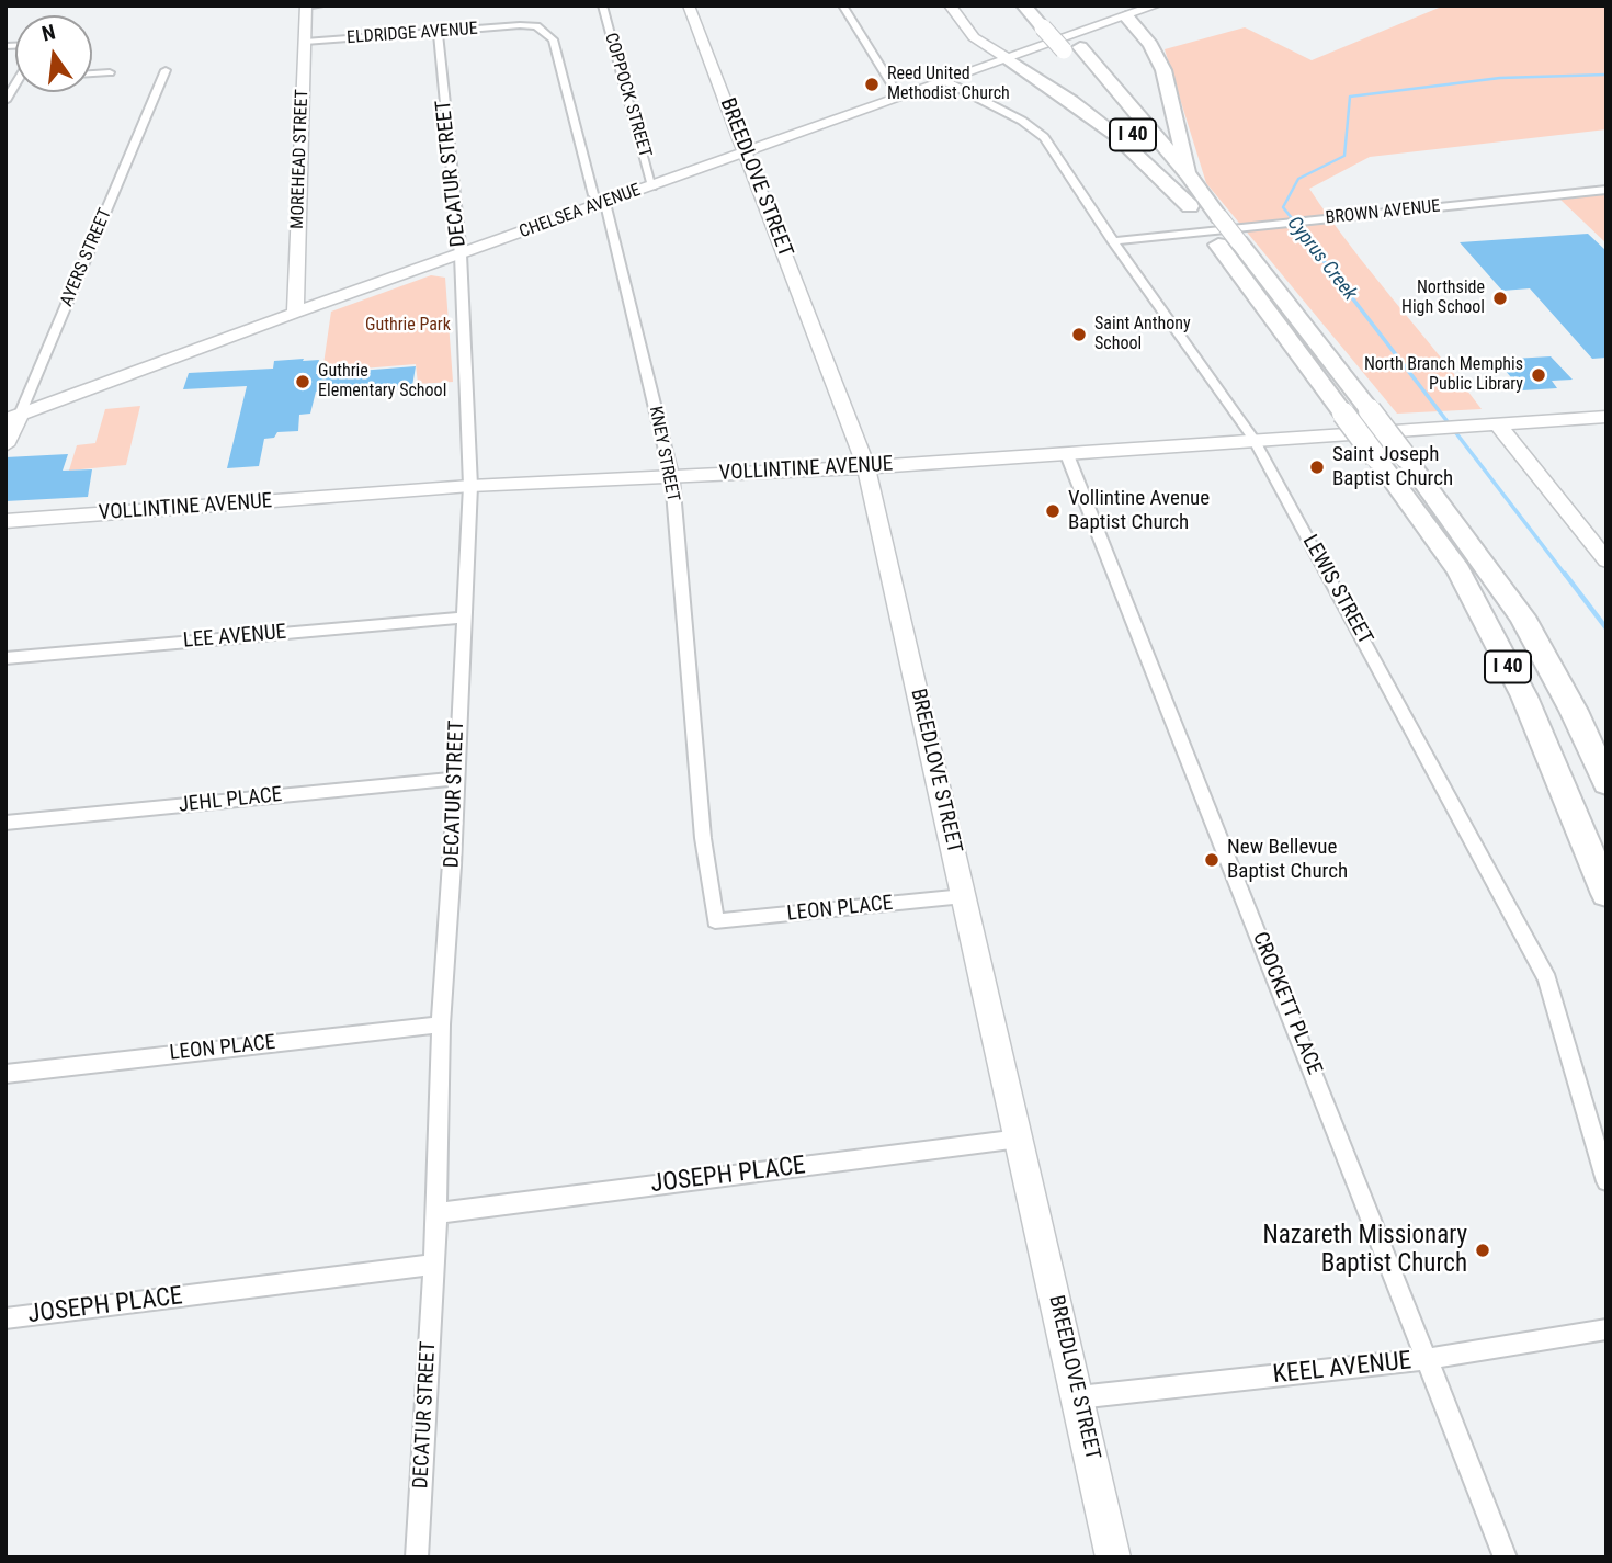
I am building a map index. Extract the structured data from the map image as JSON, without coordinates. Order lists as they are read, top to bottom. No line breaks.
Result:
{"streets":{"highway":["I 40"],"street":["ELDRIDGE AVENUE","COPPOCK STREET","MOREHEAD STREET","DECATUR STREET","BREEDLOVE STREET","CHELSEA AVENUE","BROWN AVENUE","AYERS STREET","KNEY STREET","VOLLINTINE AVENUE","LEWIS STREET","LEE AVENUE","JEHL PLACE","LEON PLACE","CROCKETT PLACE","JOSEPH PLACE","KEEL AVENUE"]},"crossings":[["ELDRIDGE AVENUE","MOREHEAD STREET"],["ELDRIDGE AVENUE","DECATUR STREET"],["ELDRIDGE AVENUE","KNEY STREET"],["COPPOCK STREET","CHELSEA AVENUE"],["MOREHEAD STREET","CHELSEA AVENUE"],["DECATUR STREET","CHELSEA AVENUE"],["DECATUR STREET","VOLLINTINE AVENUE"],["DECATUR STREET","LEE AVENUE"],["DECATUR STREET","JEHL PLACE"],["DECATUR STREET","LEON PLACE"],["DECATUR STREET","JOSEPH PLACE"],["BREEDLOVE STREET","CHELSEA AVENUE"],["BREEDLOVE STREET","VOLLINTINE AVENUE"],["BREEDLOVE STREET","LEON PLACE"],["BREEDLOVE STREET","JOSEPH PLACE"],["BREEDLOVE STREET","KEEL AVENUE"],["CHELSEA AVENUE","AYERS STREET"],["CHELSEA AVENUE","KNEY STREET"],["CHELSEA AVENUE","LEWIS STREET"],["BROWN AVENUE","LEWIS STREET"],["KNEY STREET","VOLLINTINE AVENUE"],["KNEY STREET","LEON PLACE"],["VOLLINTINE AVENUE","LEWIS STREET"],["VOLLINTINE AVENUE","CROCKETT PLACE"],["CROCKETT PLACE","KEEL AVENUE"]],"water":["Cyprus Creek"],"parks":["Guthrie Park"],"places":["Reed United Methodist Church","Northside High School","Saint Anthony School","North Branch Memphis Public Library","Guthrie Elementary School","Saint Joseph Baptist Church","Vollintine Avenue Baptist Church","New Bellevue Baptist Church","Nazareth Missionary Baptist Church"],"north":"top"}
